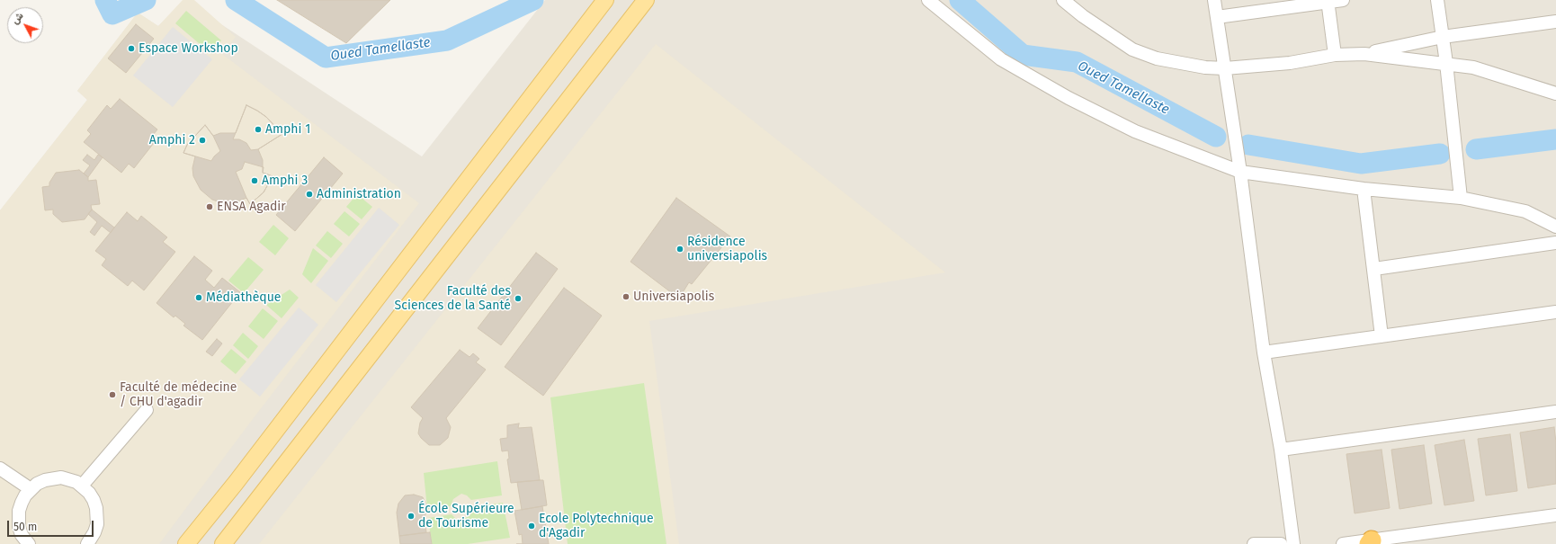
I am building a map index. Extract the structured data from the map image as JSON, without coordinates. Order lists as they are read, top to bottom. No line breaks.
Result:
{"water":["Oued Tamellaste"],"places":["Espace Workshop","Amphi 1","Amphi 2","Amphi 3","Administration","ENSA Agadir","Résidence universiapolis","Universiapolis","Médiathèque","Faculté des Sciences de la Santé","Faculté de médecine / CHU d'agadir","École Supérieure de Tourisme","Ecole Polytechnique d'Agadir"],"scale_bar":"50 m","north":"top left"}
